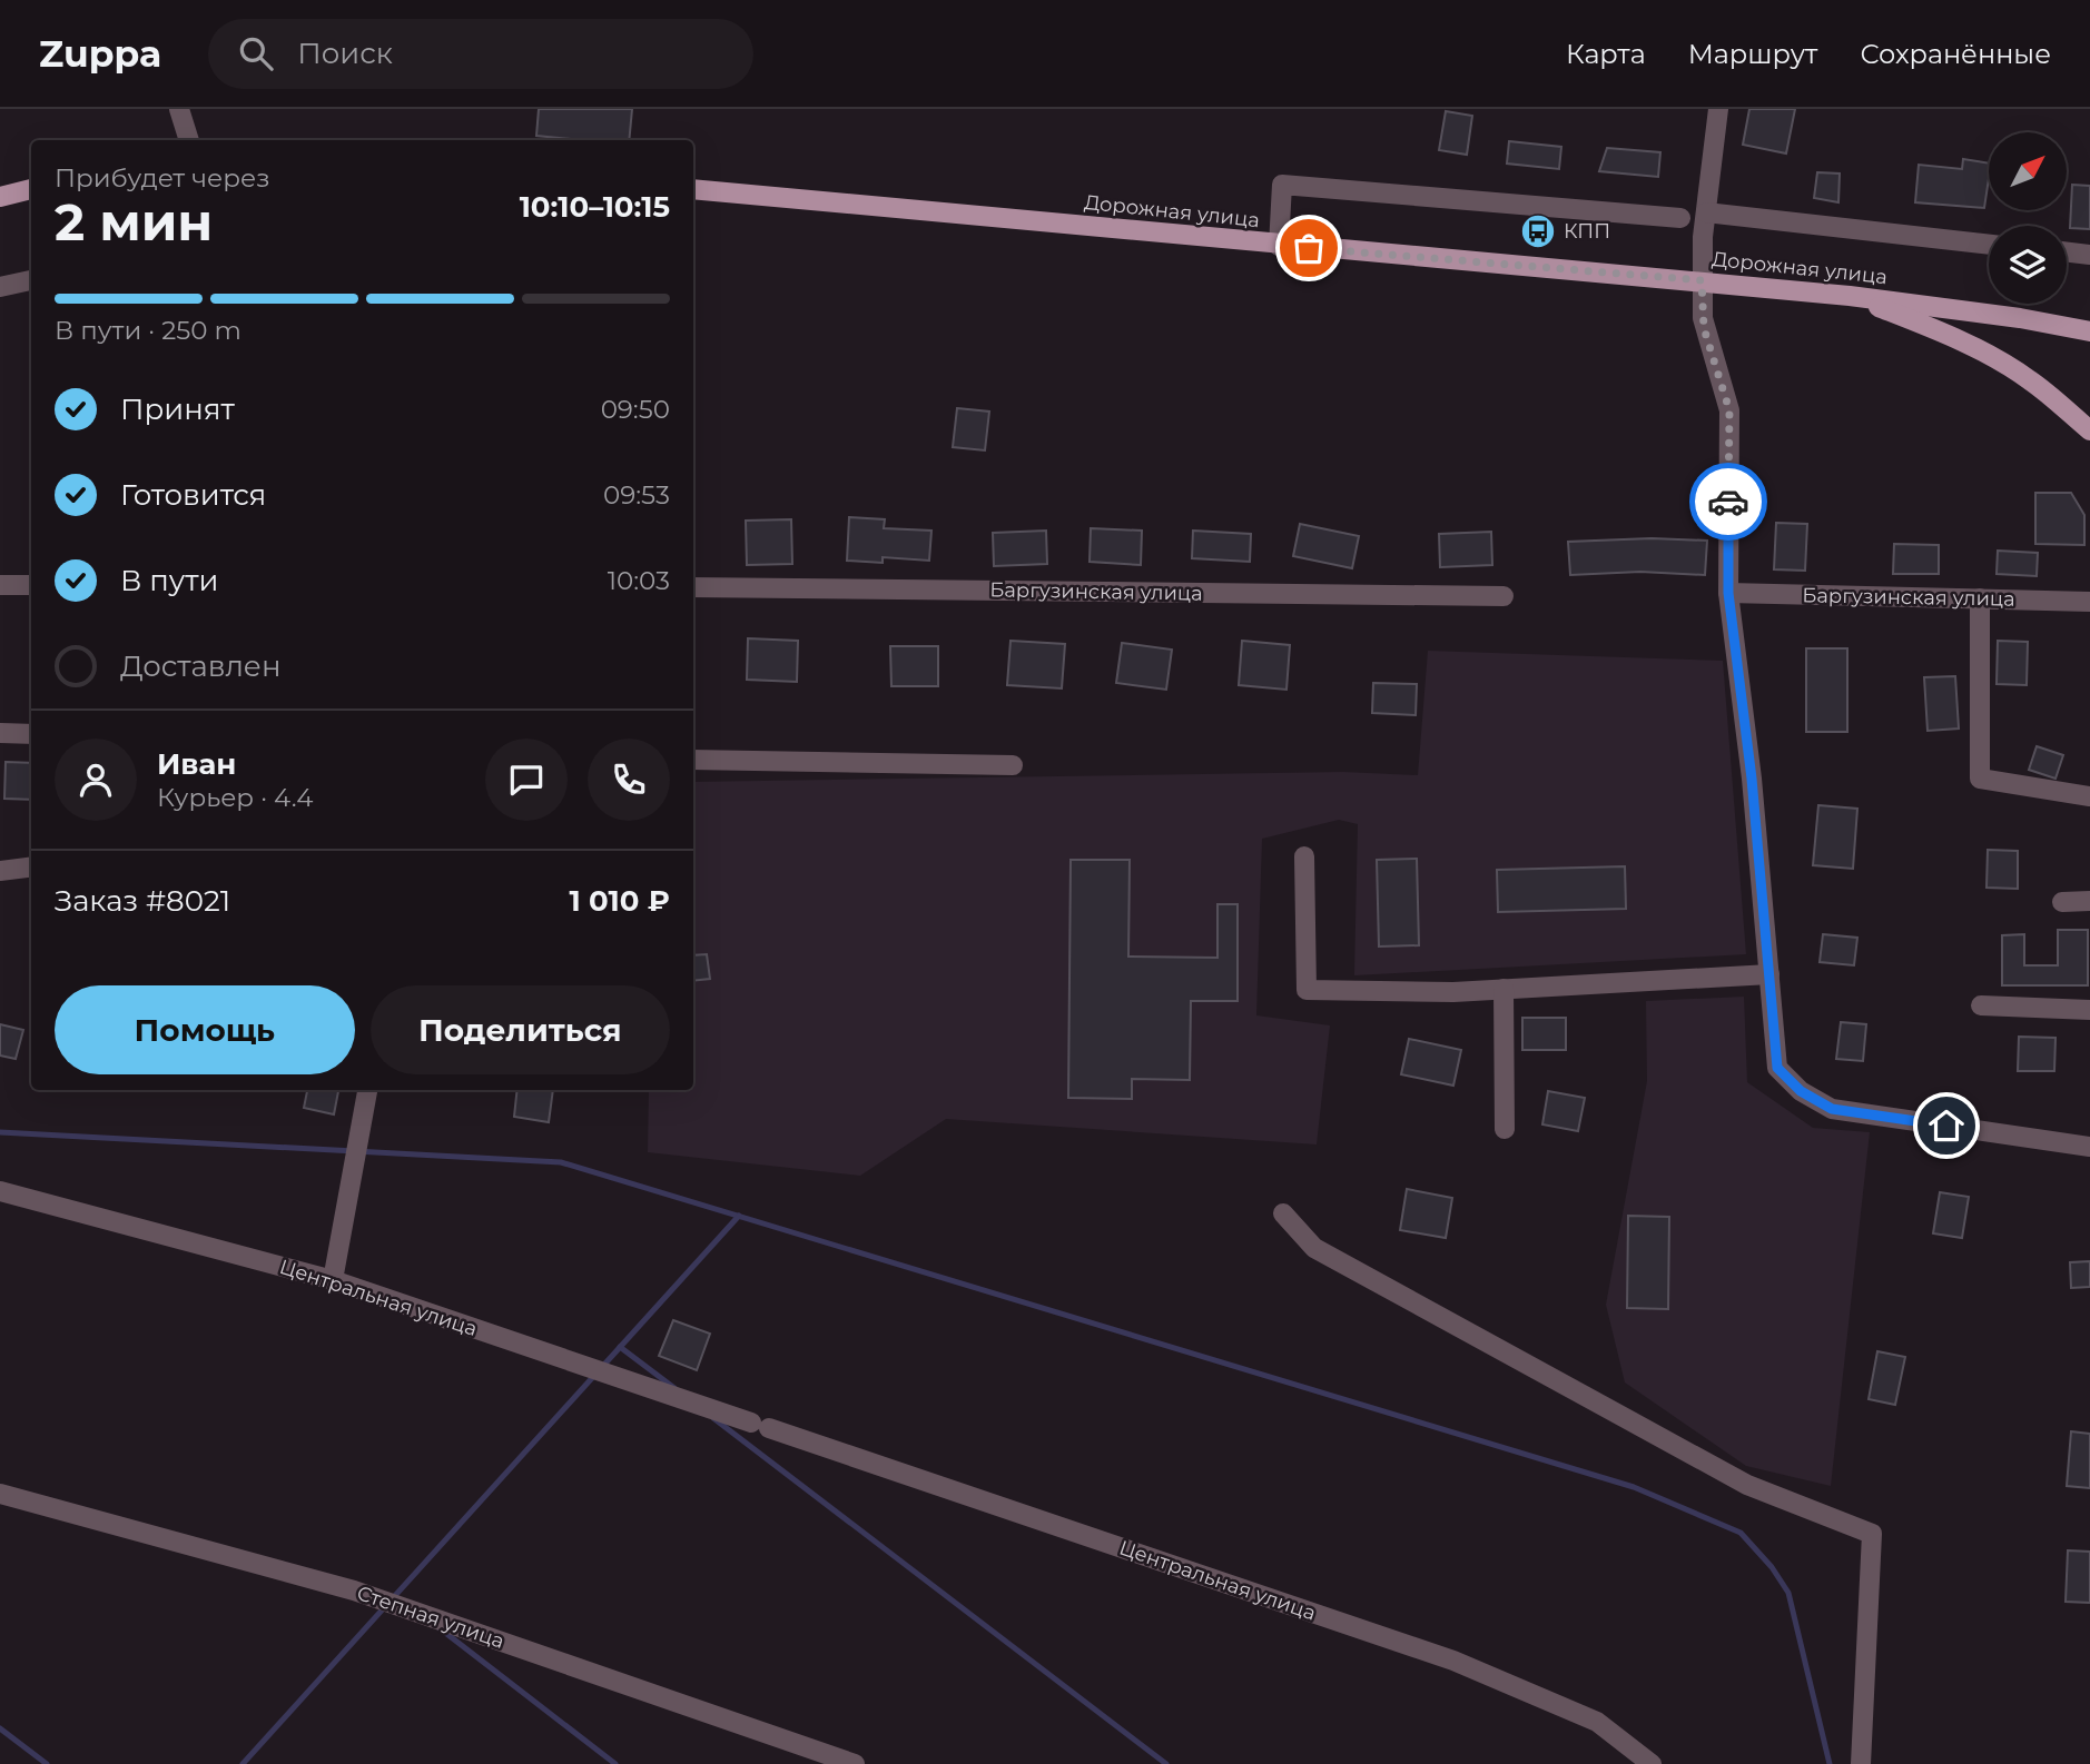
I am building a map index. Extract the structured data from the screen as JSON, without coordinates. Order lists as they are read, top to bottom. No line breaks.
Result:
{"streets":{"main road":["Дорожная улица"],"street":["Баргузинская улица","Центральная улица","Степная улица"]},"places":{"bus stop":["КПП"]},"north":"top right","page":{"header":"Zuppa","search":"Поиск","nav":["Карта","Маршрут","Сохранённые"],"heading":["2 мин","Прибудет через","10:10–10:15"],"panel":["Иван","Курьер · 4.4","Заказ #8021","1 010 ₽"],"bar":"В пути · 250 m","list":[["Принят","09:50"],["Готовится","09:53"],["В пути","10:03"],"Доставлен"],"buttons":["Помощь","Поделиться"]}}
